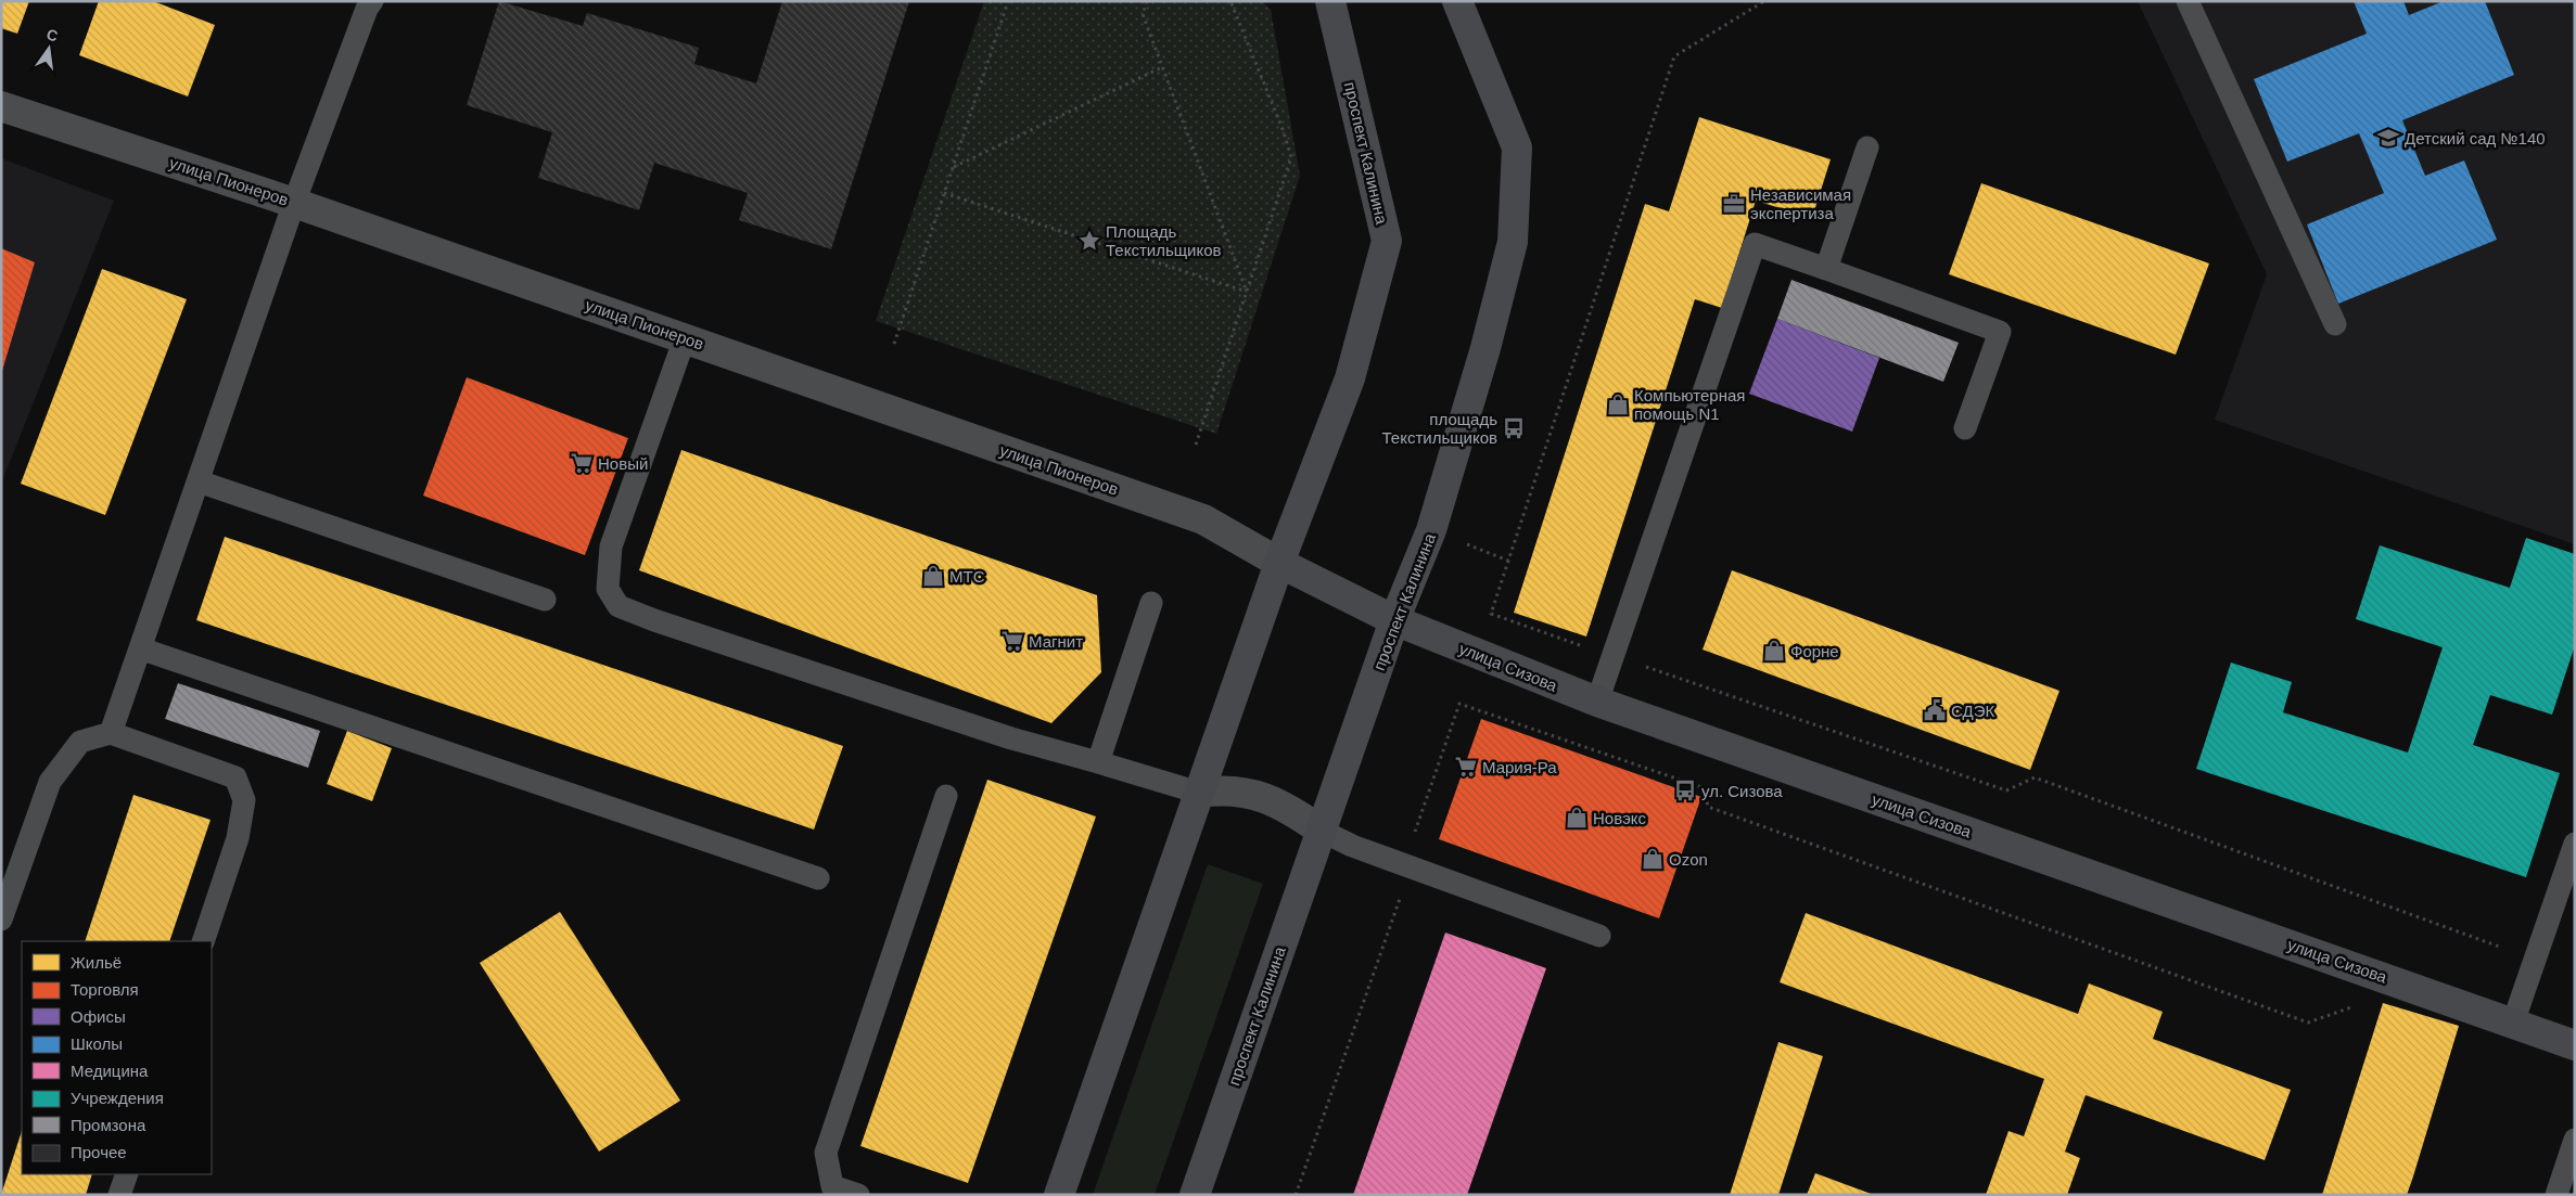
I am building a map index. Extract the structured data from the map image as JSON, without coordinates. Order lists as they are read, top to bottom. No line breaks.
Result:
{"streets":{"main road":["проспект Калинина","улица Сизова"],"street":["улица Пионеров"]},"crossings":[["проспект Калинина","улица Пионеров"],["проспект Калинина","улица Сизова"],["улица Пионеров","улица Сизова"]],"places":{"school or university":["Детский сад №140"],"office":["Независимая экспертиза"],"place":["Площадь Текстильщиков"],"shop":["Компьютерная помощь N1","МТС","Форне","Новэкс","Ozon"],"bus stop":["площадь Текстильщиков","ул. Сизова"],"supermarket":["Новый","Магнит","Мария-Ра"],"public building":["СДЭК"]},"legend":["Жильё","Торговля","Офисы","Школы","Медицина","Учреждения","Промзона","Прочее"],"north":"top"}
